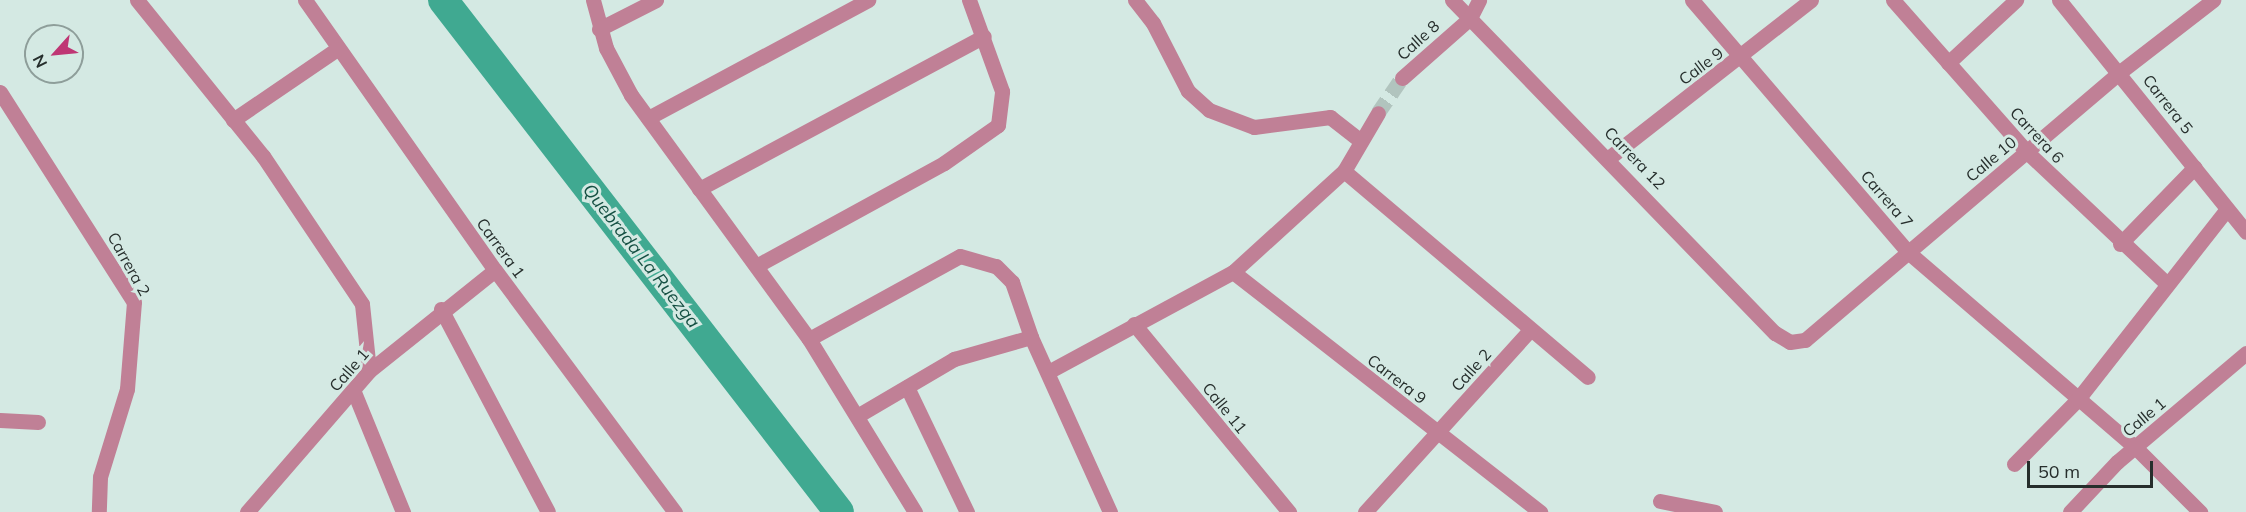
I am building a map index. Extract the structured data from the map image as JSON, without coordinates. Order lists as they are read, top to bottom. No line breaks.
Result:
{"streets":{"street":["Calle 8","Calle 9","Carrera 5","Carrera 6","Carrera 12","Calle 10","Carrera 7","Carrera 1","Carrera 2","Calle 1","Calle 2","Carrera 9","Calle 11"]},"crossings":[["Calle 8","Carrera 12"],["Calle 9","Carrera 12"],["Calle 9","Carrera 7"],["Carrera 5","Calle 10"],["Carrera 6","Calle 10"],["Carrera 12","Calle 10"],["Calle 10","Carrera 7"],["Carrera 1","Calle 1"],["Calle 2","Carrera 9"]],"water":["Quebrada La Ruezga"],"scale_bar":"50 m","north":"bottom left"}
